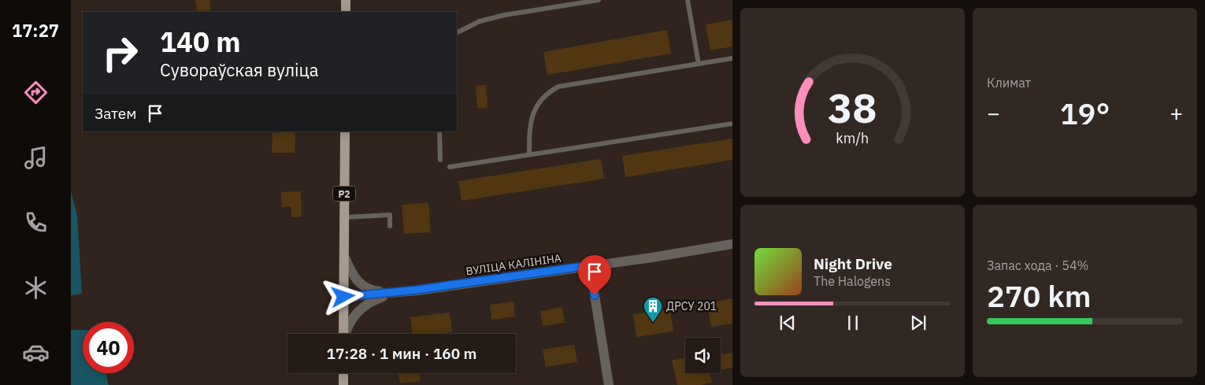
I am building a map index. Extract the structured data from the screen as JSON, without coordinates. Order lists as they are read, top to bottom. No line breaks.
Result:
{"streets":{"main road":["Р2"],"street":["ВУЛІЦА КАЛІНІНА"]},"crossings":[["Р2","ВУЛІЦА КАЛІНІНА"]],"places":{"building":["ДРСУ 201"]},"page":{"tabs":"17:27","tile":["Климат",["Запас хода · 54%","270 km"]],"turn":["140 m","Сувораўская вуліца"],"then":"Затем","heat":["−","19°","+"],"song":["Night Drive","The Halogens"],"limit":"40","trip":"17:28 · 1 мин · 160 m","gauge":["38","km/h"]}}
